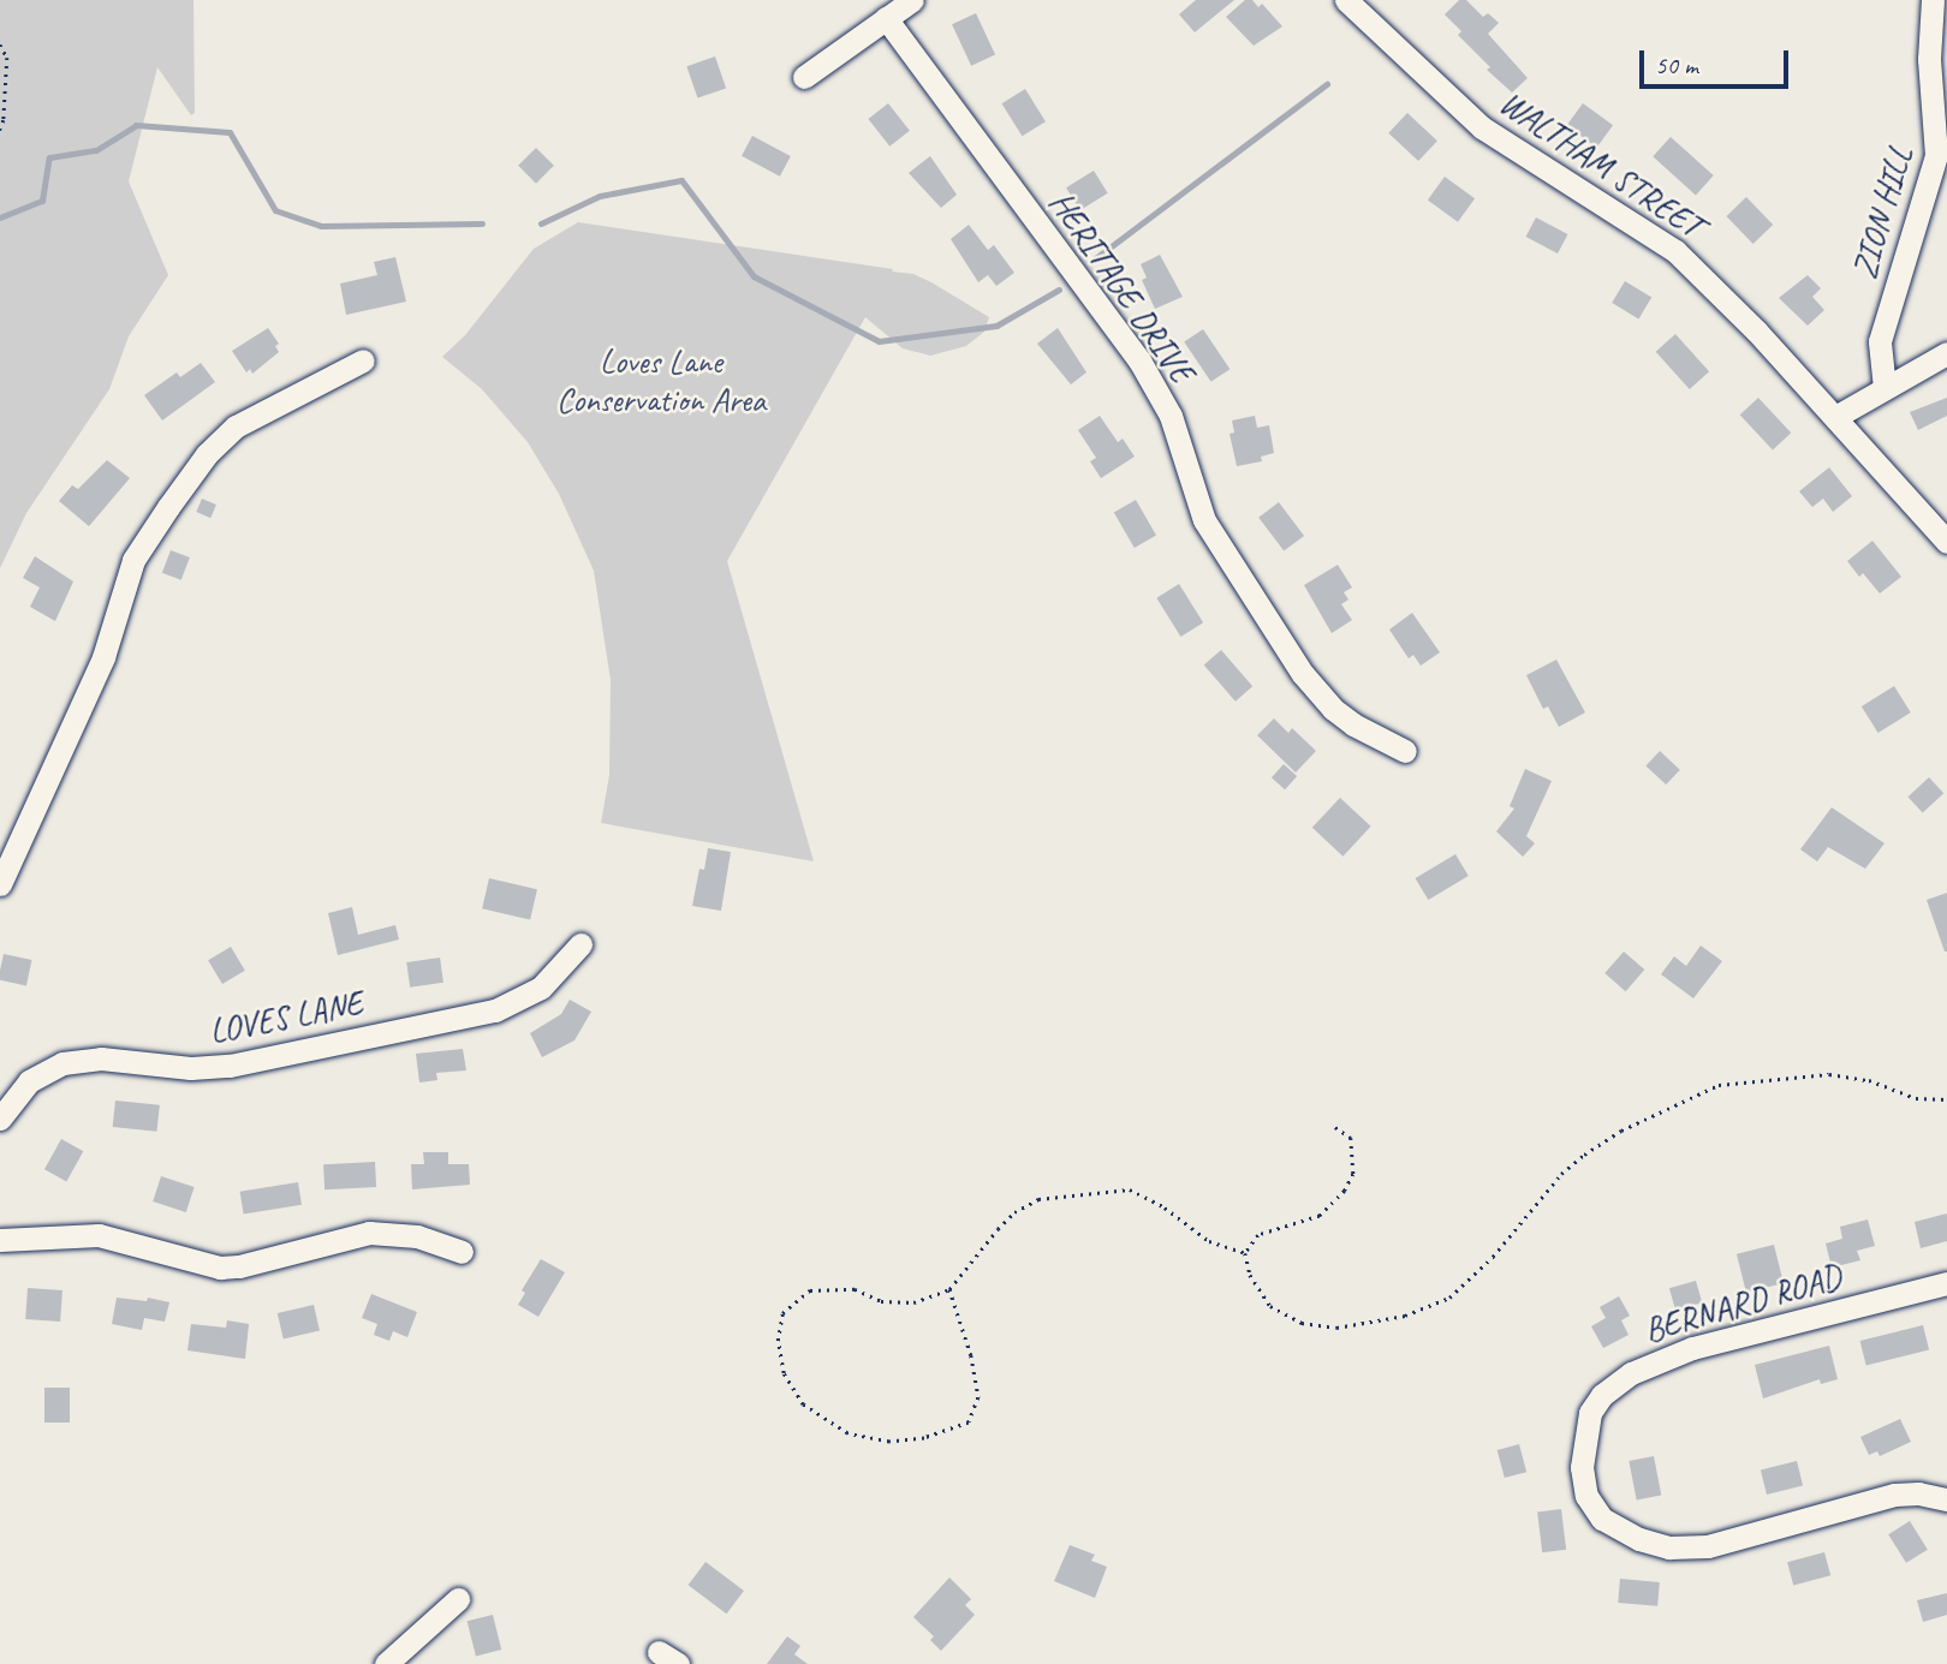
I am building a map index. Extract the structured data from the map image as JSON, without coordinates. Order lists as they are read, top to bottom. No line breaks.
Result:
{"streets":{"street":["WALTHAM STREET","ZION HILL","HERITAGE DRIVE","LOVES LANE","BERNARD ROAD"]},"parks":["Loves Lane Conservation Area"],"scale_bar":"50 m"}
